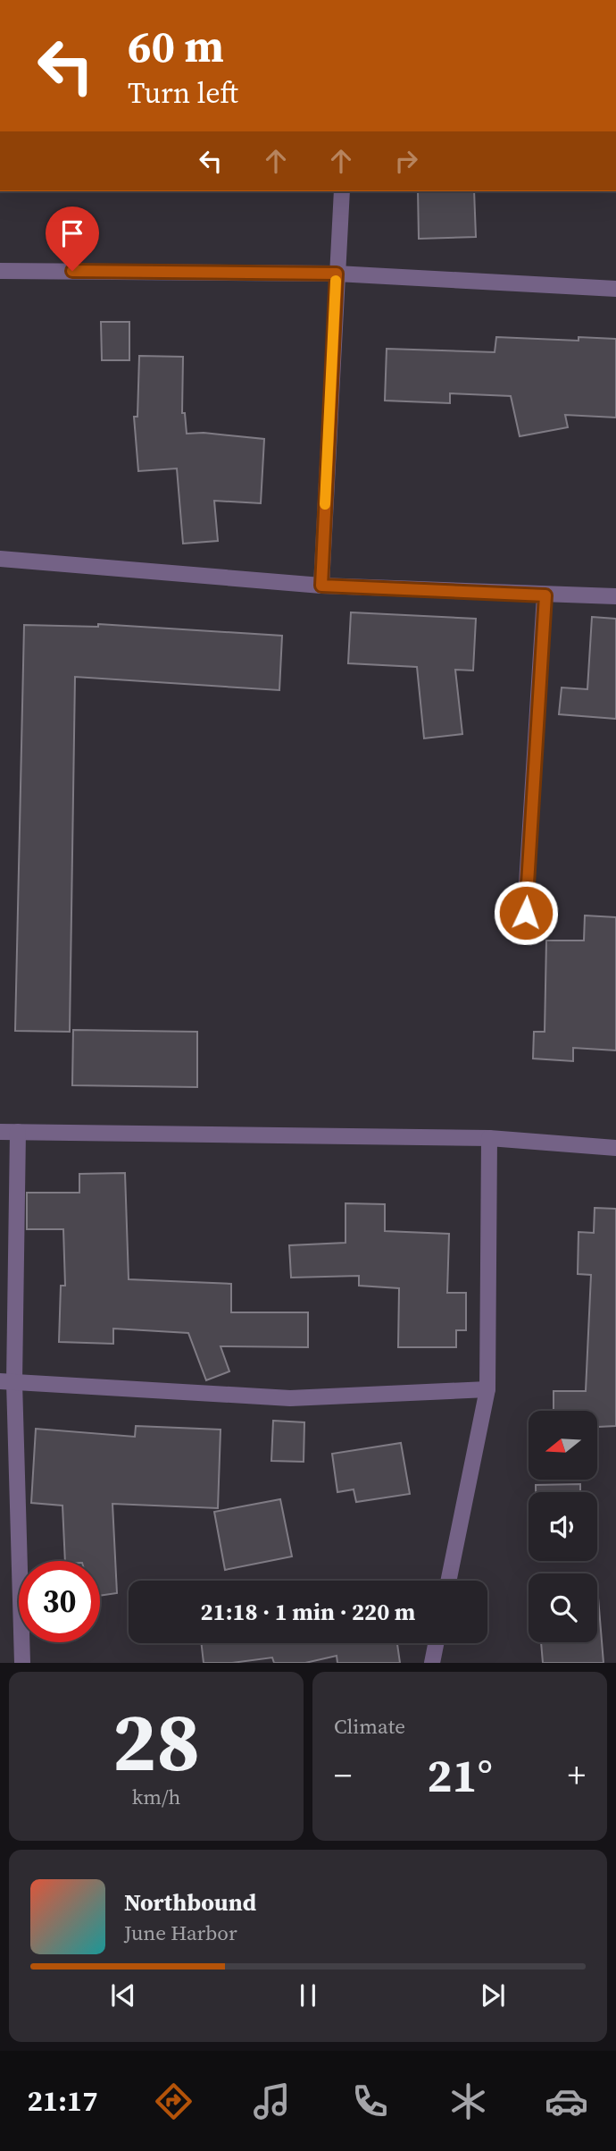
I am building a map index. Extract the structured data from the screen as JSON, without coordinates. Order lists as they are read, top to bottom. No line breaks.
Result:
{"north":"left","page":{"turn":["60 m","Turn left"],"limit":"30","trip":"21:18 · 1 min · 220 m","tile":[["28","km/h"],"Climate"],"heat":["−","21°","+"],"song":["Northbound","June Harbor"],"tabs":"21:17"}}
